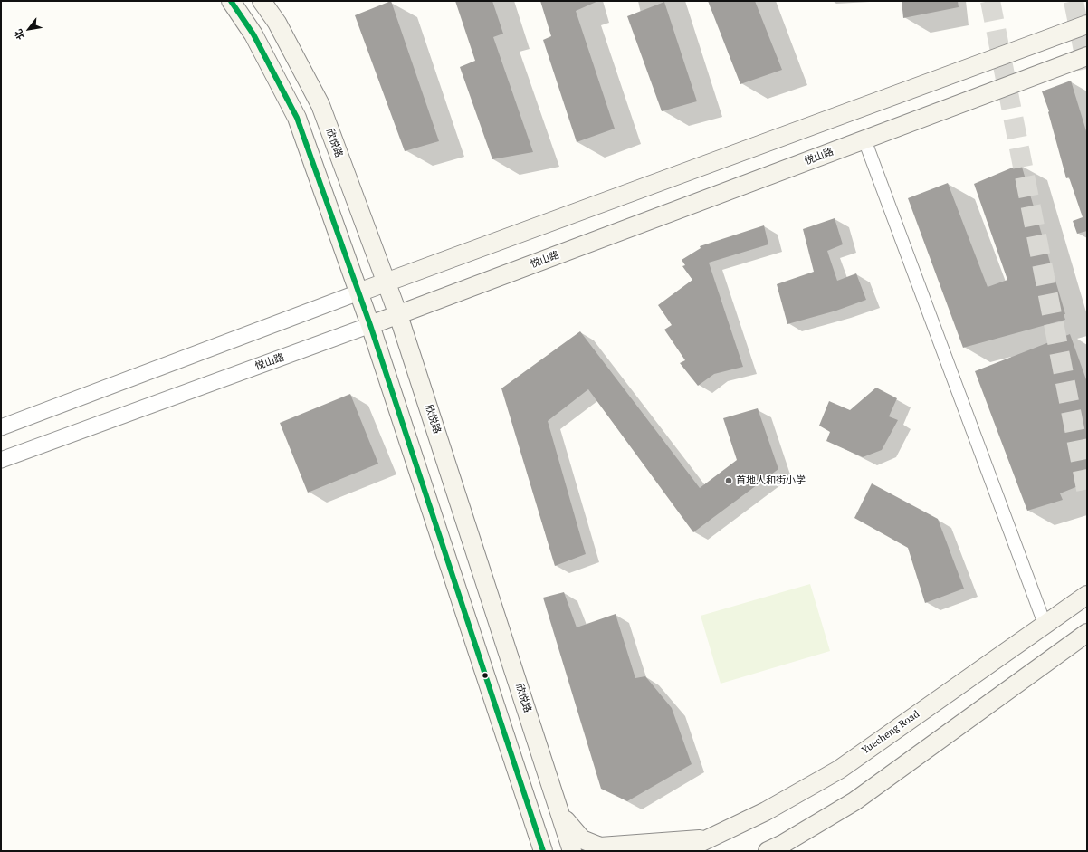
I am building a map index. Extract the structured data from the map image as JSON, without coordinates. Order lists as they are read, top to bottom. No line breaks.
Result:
{"streets":{"main road":["欣悦路","悦山路","Yuecheng Road"]},"crossings":[["欣悦路","悦山路"]],"places":["首地人和街小学"],"north":"bottom left"}
